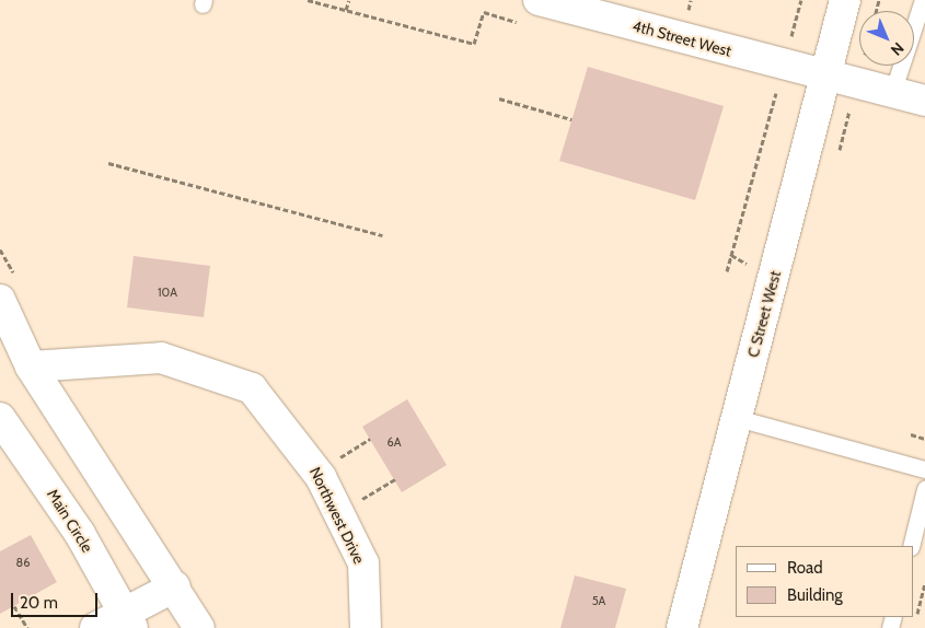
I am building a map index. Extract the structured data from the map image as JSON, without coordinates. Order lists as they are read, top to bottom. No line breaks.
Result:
{"streets":{"street":["4th Street West","C Street West","Northwest Drive","Main Circle"]},"crossings":[["4th Street West","C Street West"]],"house_numbers":["10A","6A","86","5A"],"legend":["Road","Building"],"scale_bar":"20 m","north":"bottom right"}
